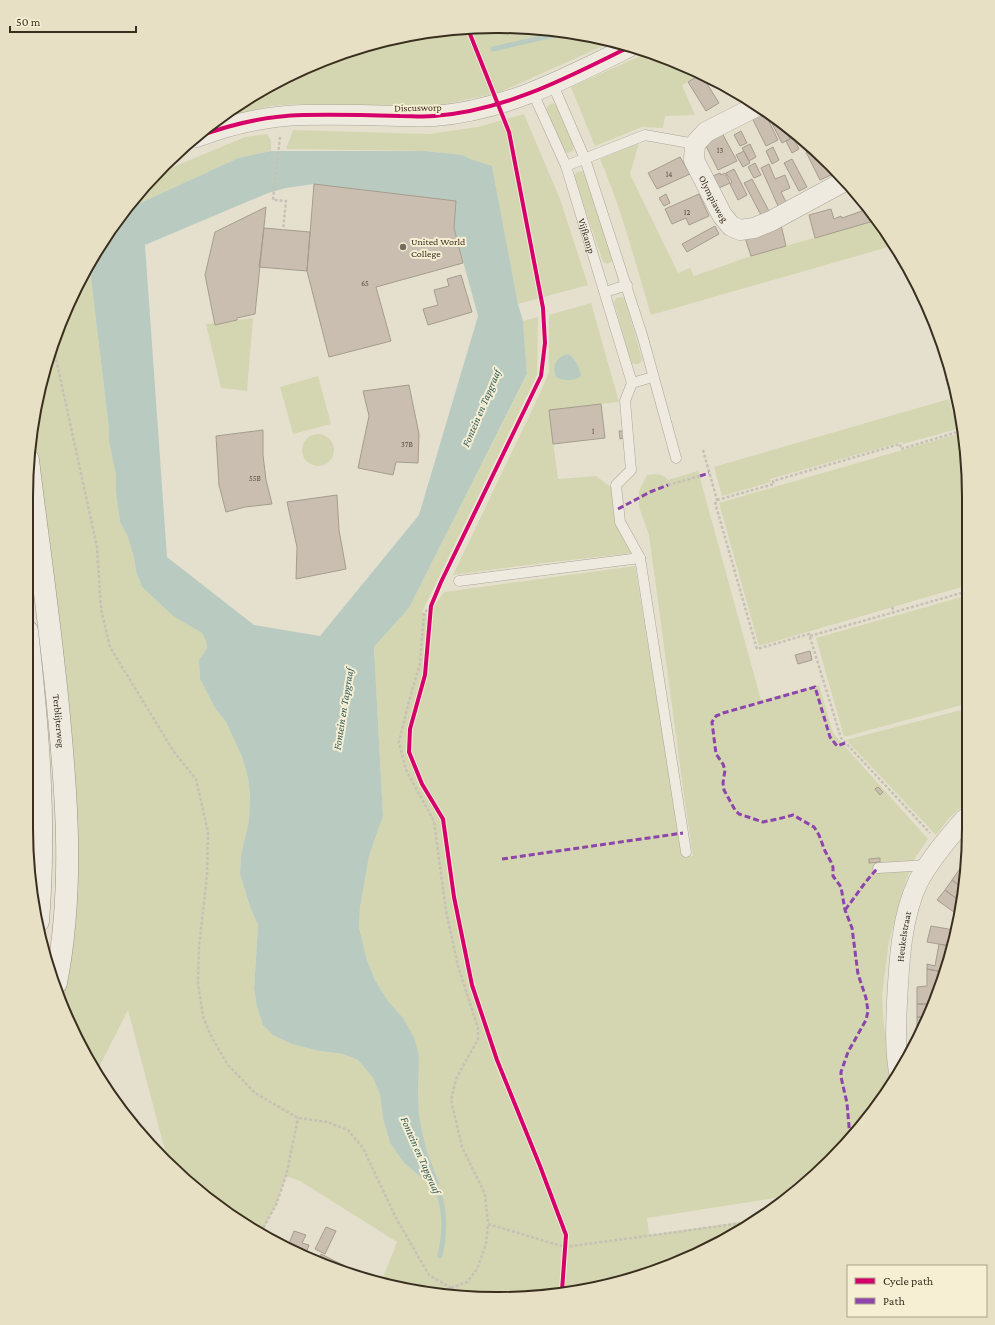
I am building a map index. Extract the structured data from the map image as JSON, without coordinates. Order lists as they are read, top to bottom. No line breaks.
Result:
{"streets":{"main road":["Terblijterweg"],"street":["Discusworp","Olympiaweg","Heukelstraat"],"lane":["Vijfkamp"]},"crossings":[["Discusworp","Vijfkamp"]],"water":["Fontein en Tapgraaf"],"places":["United World College"],"house_numbers":["13","14","12","65","1","37B","55B"],"legend":["Cycle path","Path"],"scale_bar":"50 m"}
